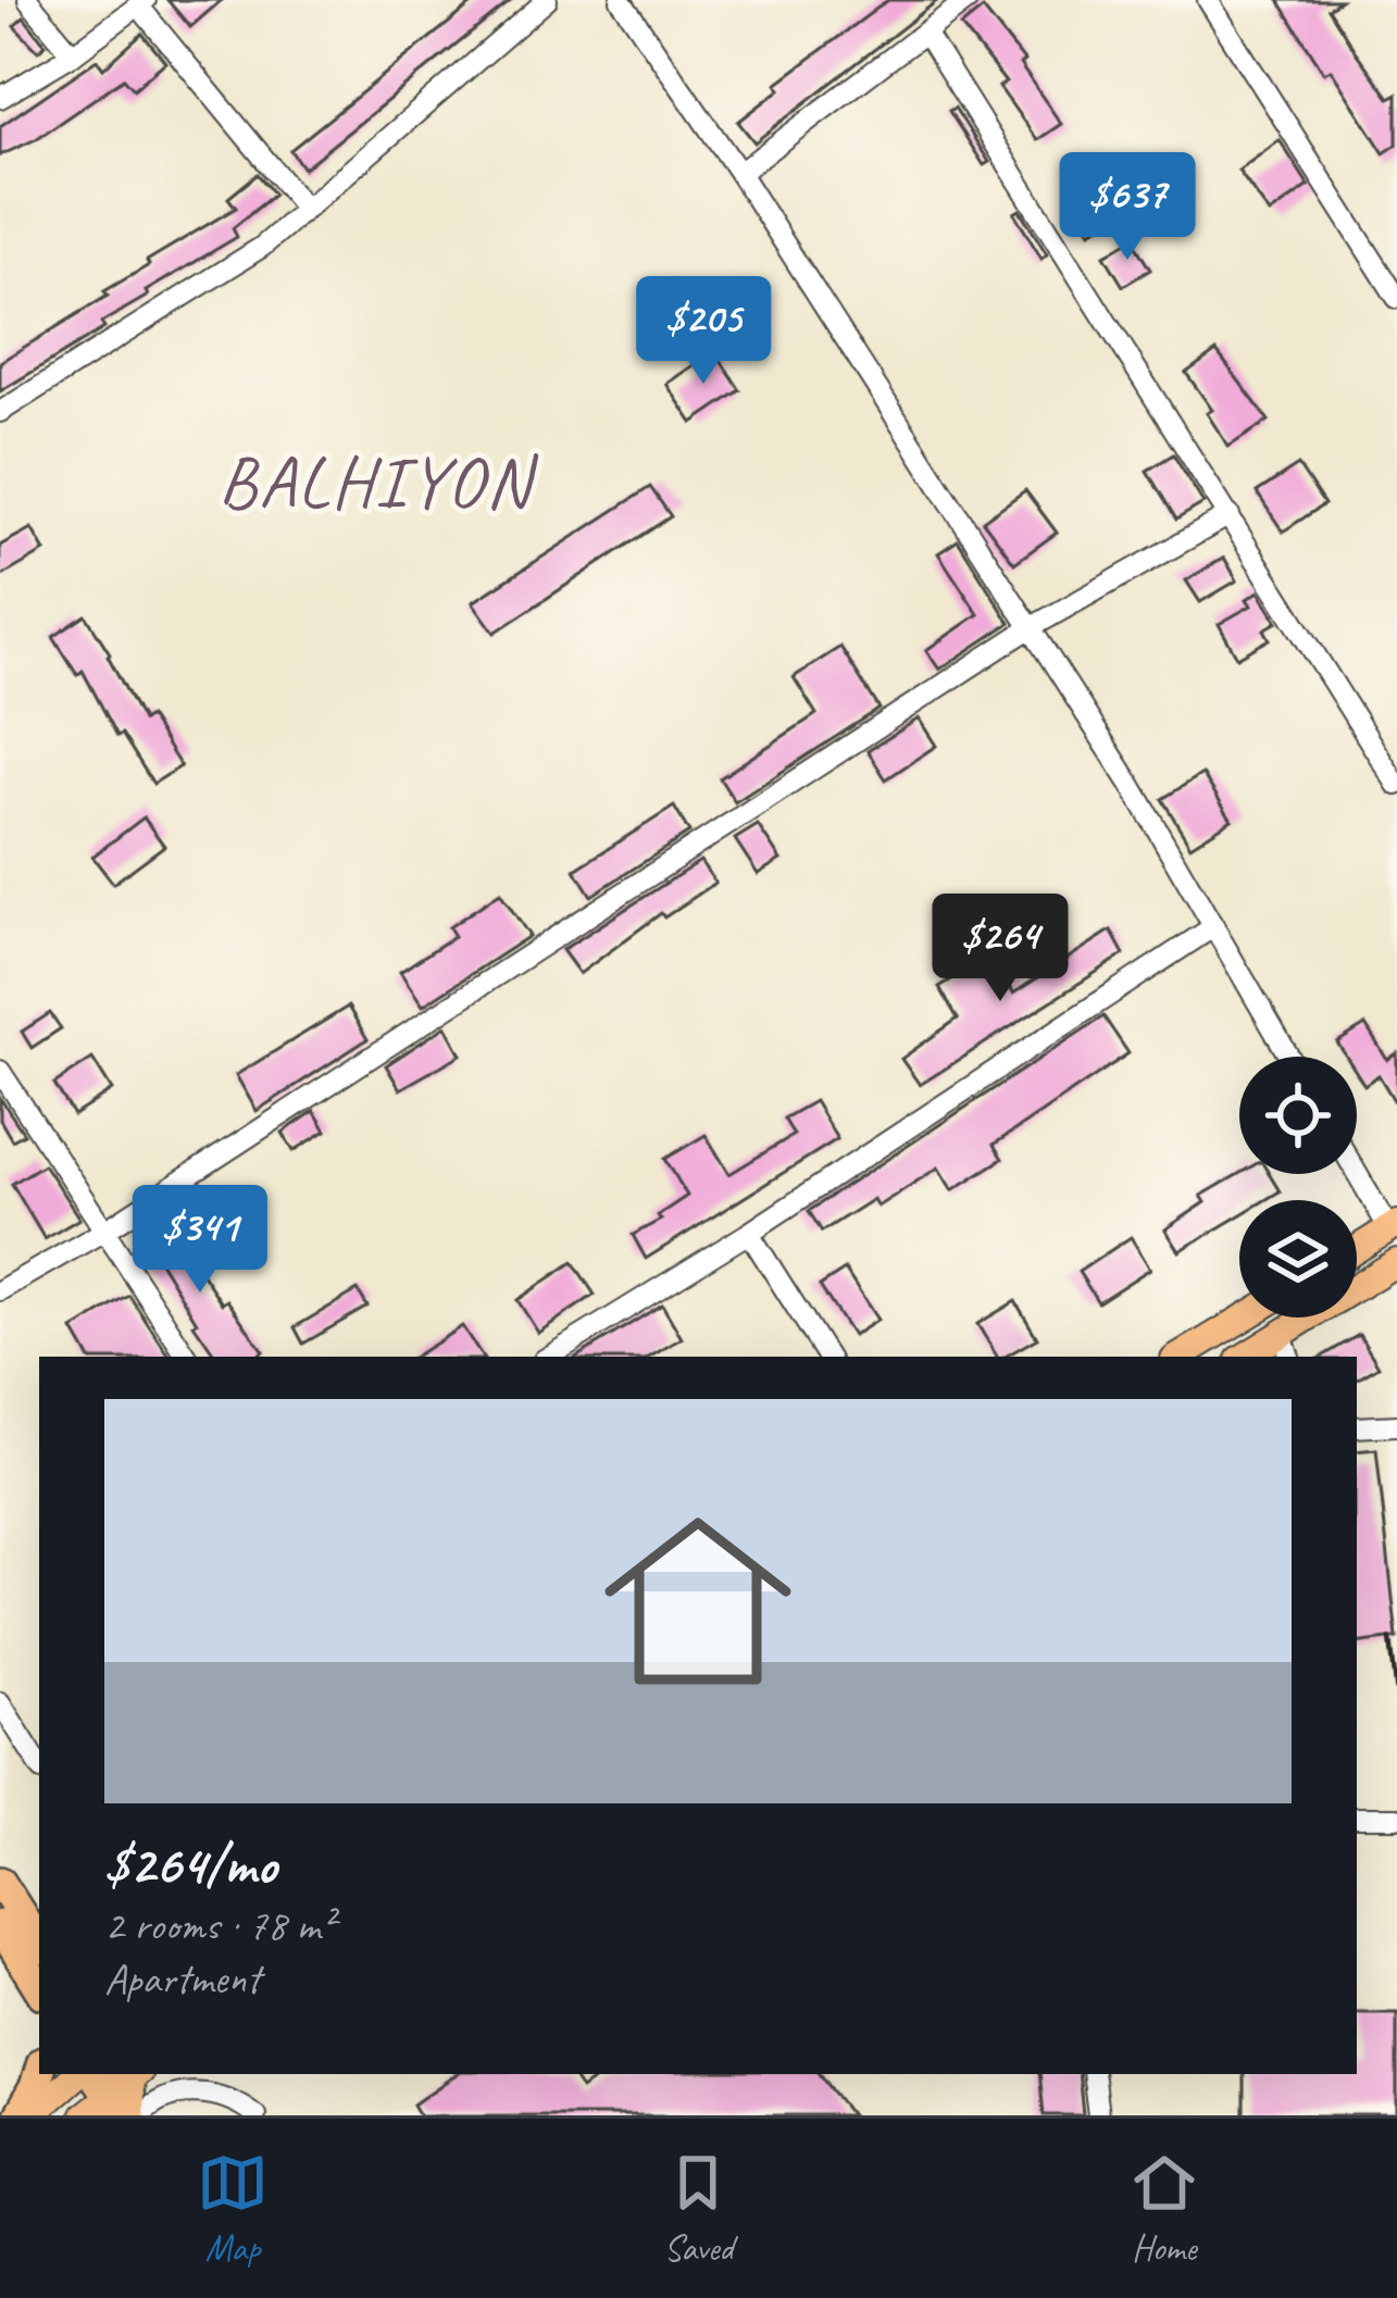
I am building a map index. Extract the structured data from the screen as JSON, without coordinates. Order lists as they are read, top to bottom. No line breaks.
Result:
{"districts":["BALHIYON"],"page":{"price":["$637","$205","$264","$341"],"list":[{"name":"$264/mo","note":"2 rooms · 78 m² · Apartment"}],"tabs":["Map","Saved","Home"]}}
